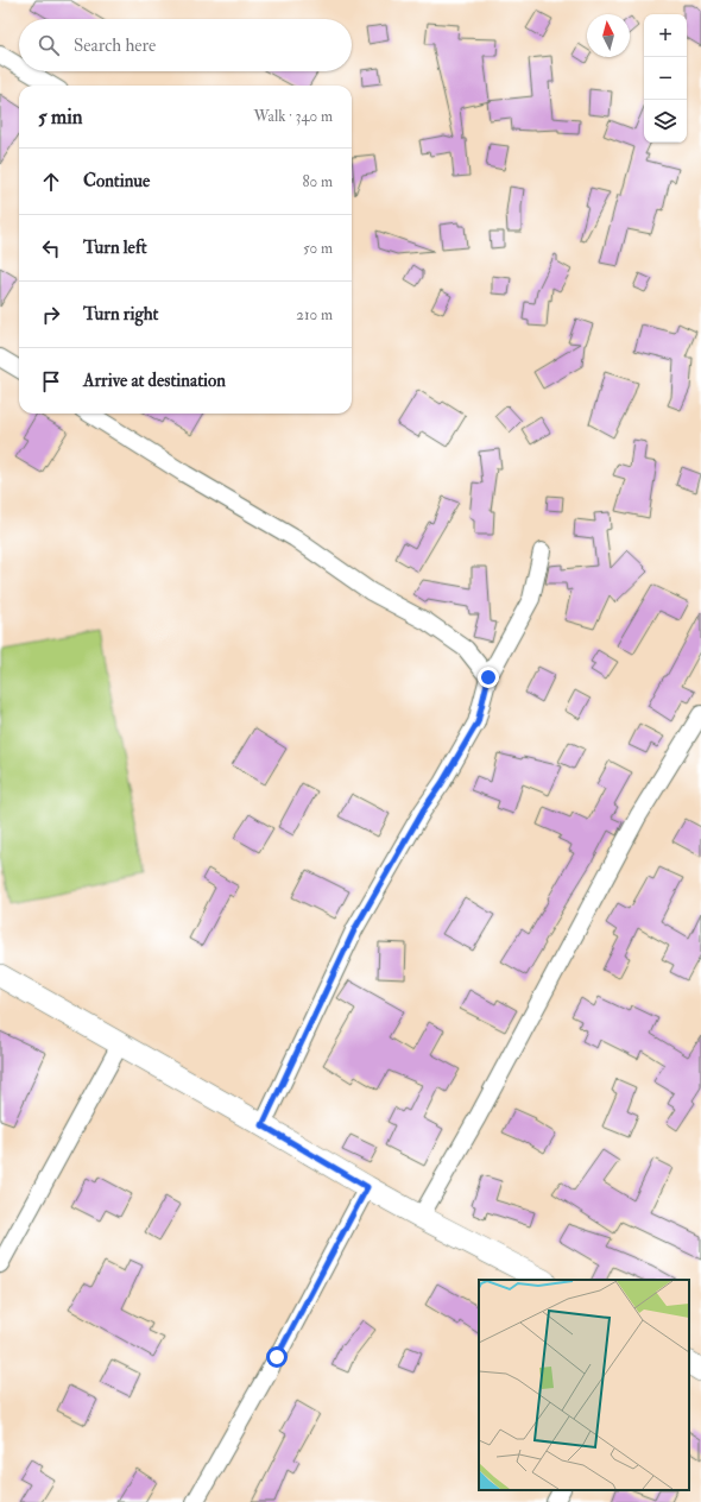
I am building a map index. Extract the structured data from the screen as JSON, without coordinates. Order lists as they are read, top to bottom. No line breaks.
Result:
{"north":"top","page":{"map_buttons":["+","−"],"search":"Search here","heading":["5 min","Walk · 340 m"],"list":[["Continue","80 m"],["Turn left","50 m"],["Turn right","210 m"],"Arrive at destination"]}}
